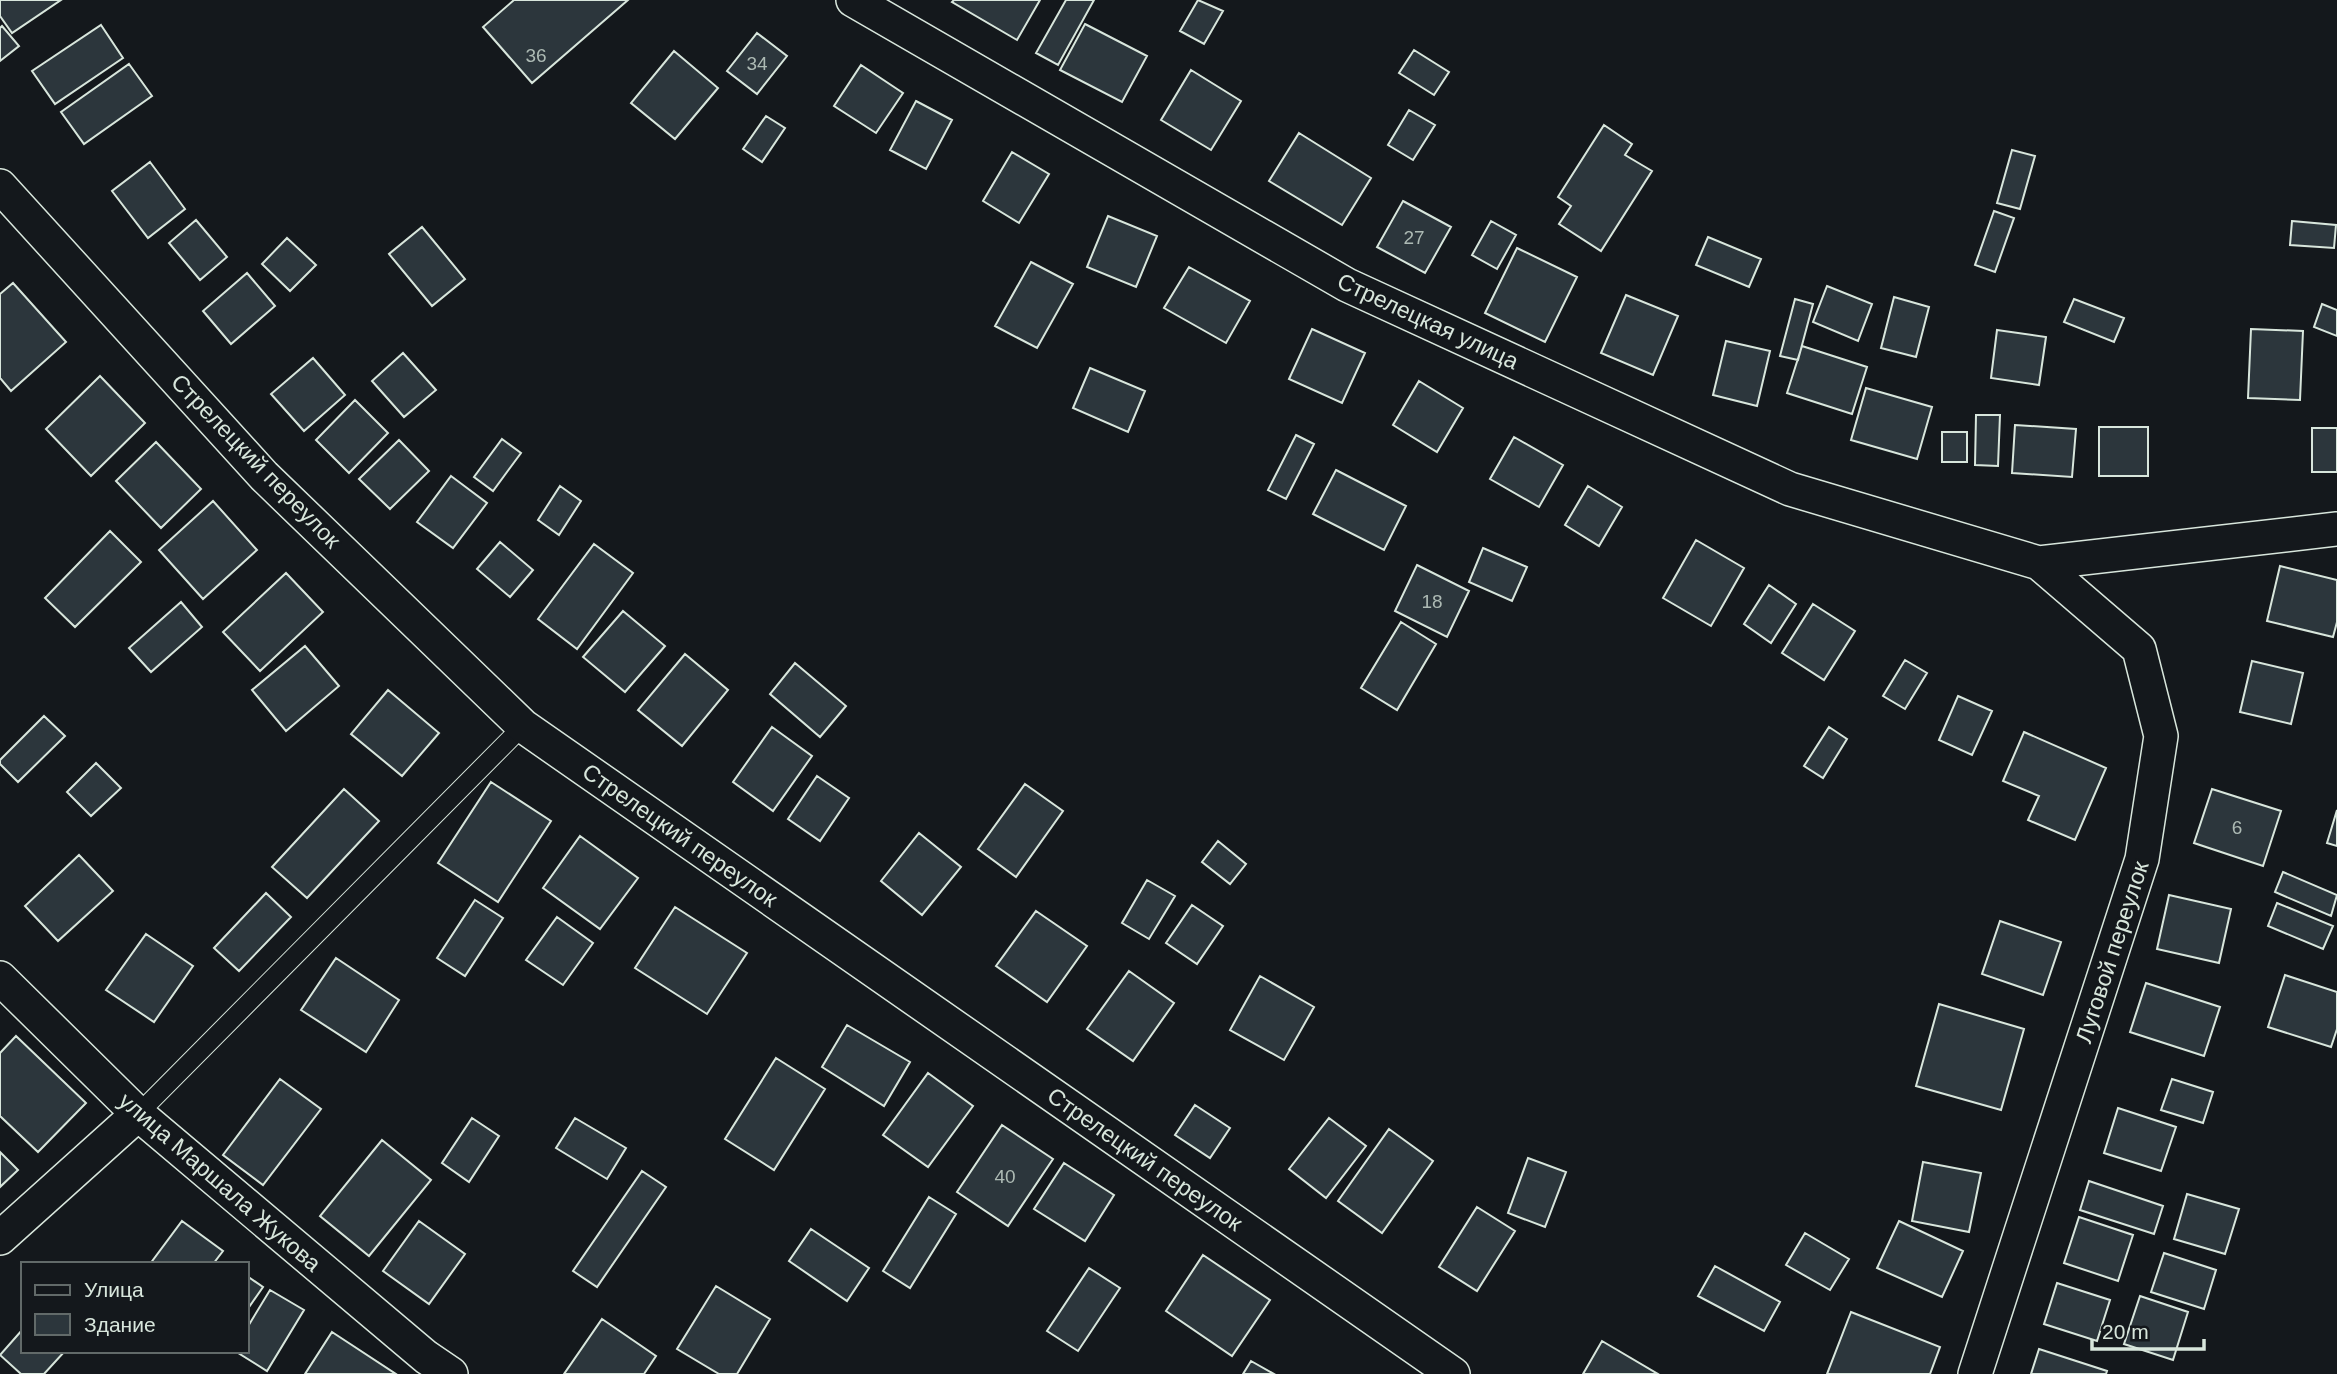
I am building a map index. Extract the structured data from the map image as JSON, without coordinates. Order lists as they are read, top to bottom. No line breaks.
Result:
{"streets":{"street":["Стрелецкая улица","Стрелецкий переулок","Луговой переулок","улица Маршала Жукова"]},"crossings":[["Стрелецкая улица","Луговой переулок"]],"house_numbers":["36","34","27","18","6","40"],"legend":["Улица","Здание"],"scale_bar":"20 m"}
